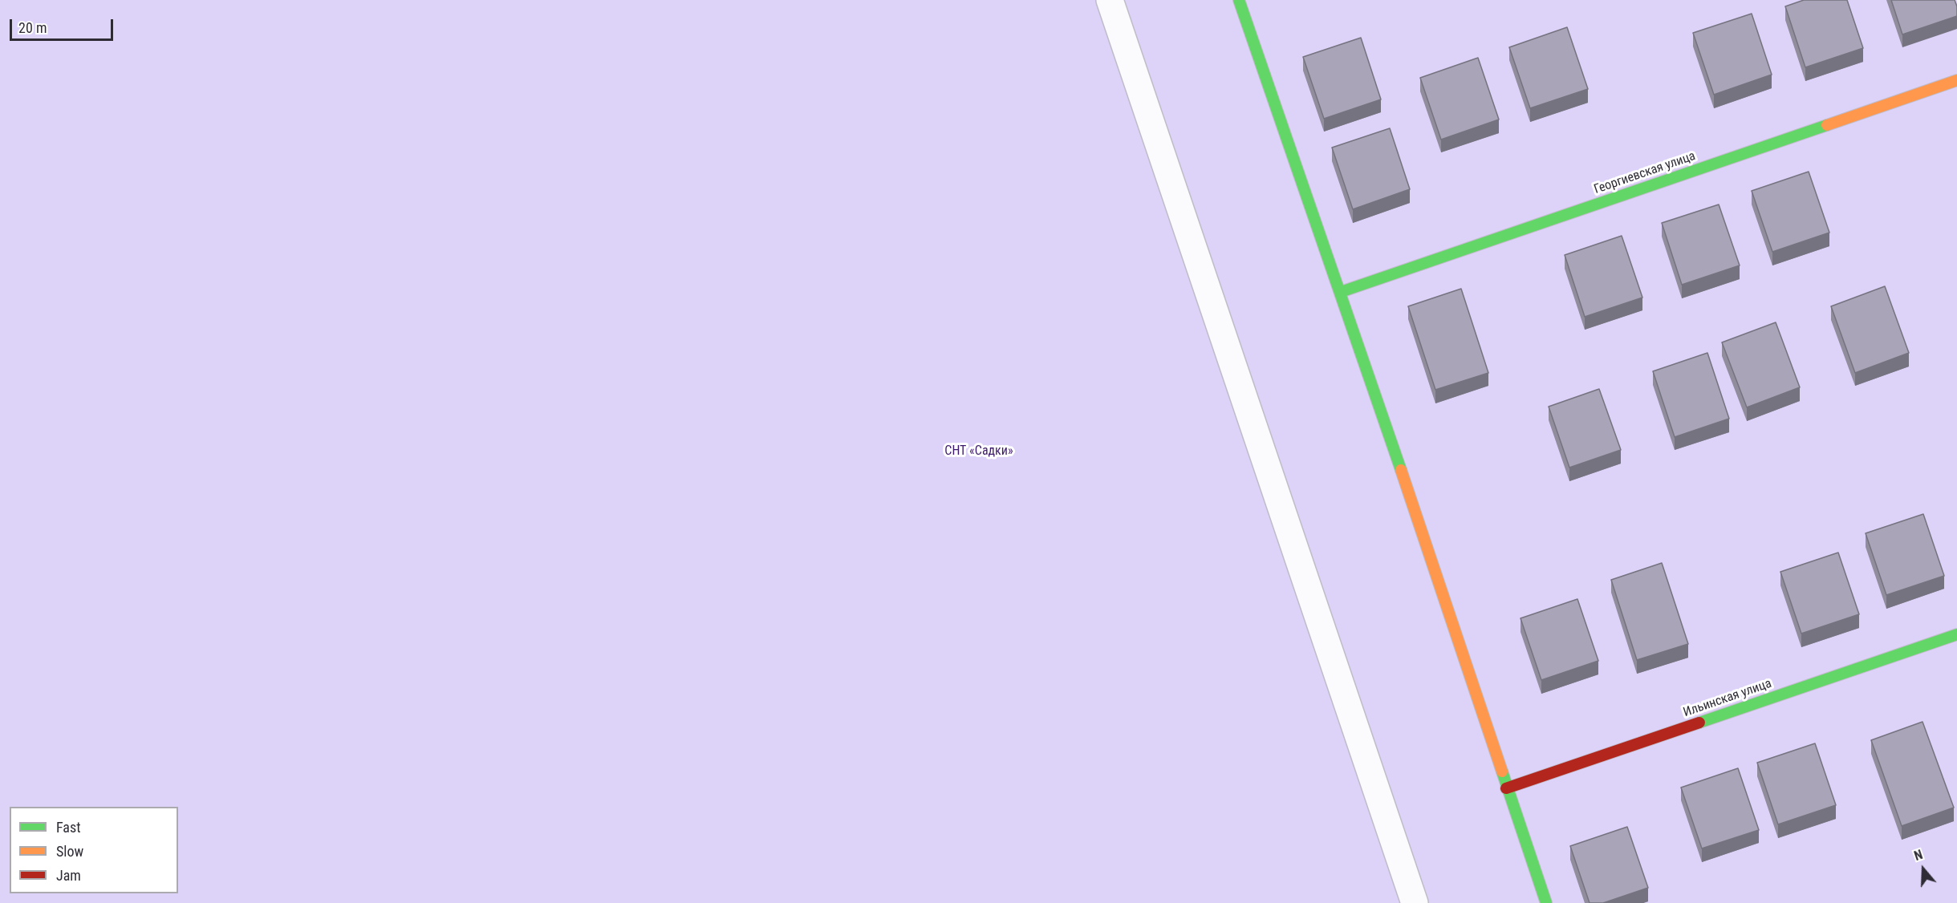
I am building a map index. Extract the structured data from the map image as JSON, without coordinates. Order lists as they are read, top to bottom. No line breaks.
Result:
{"streets":{"street":["Георгиевская улица","Ильинская улица"]},"parks":["СНТ «Садки»"],"legend":["Fast","Slow","Jam"],"scale_bar":"20 m","north":"top"}
